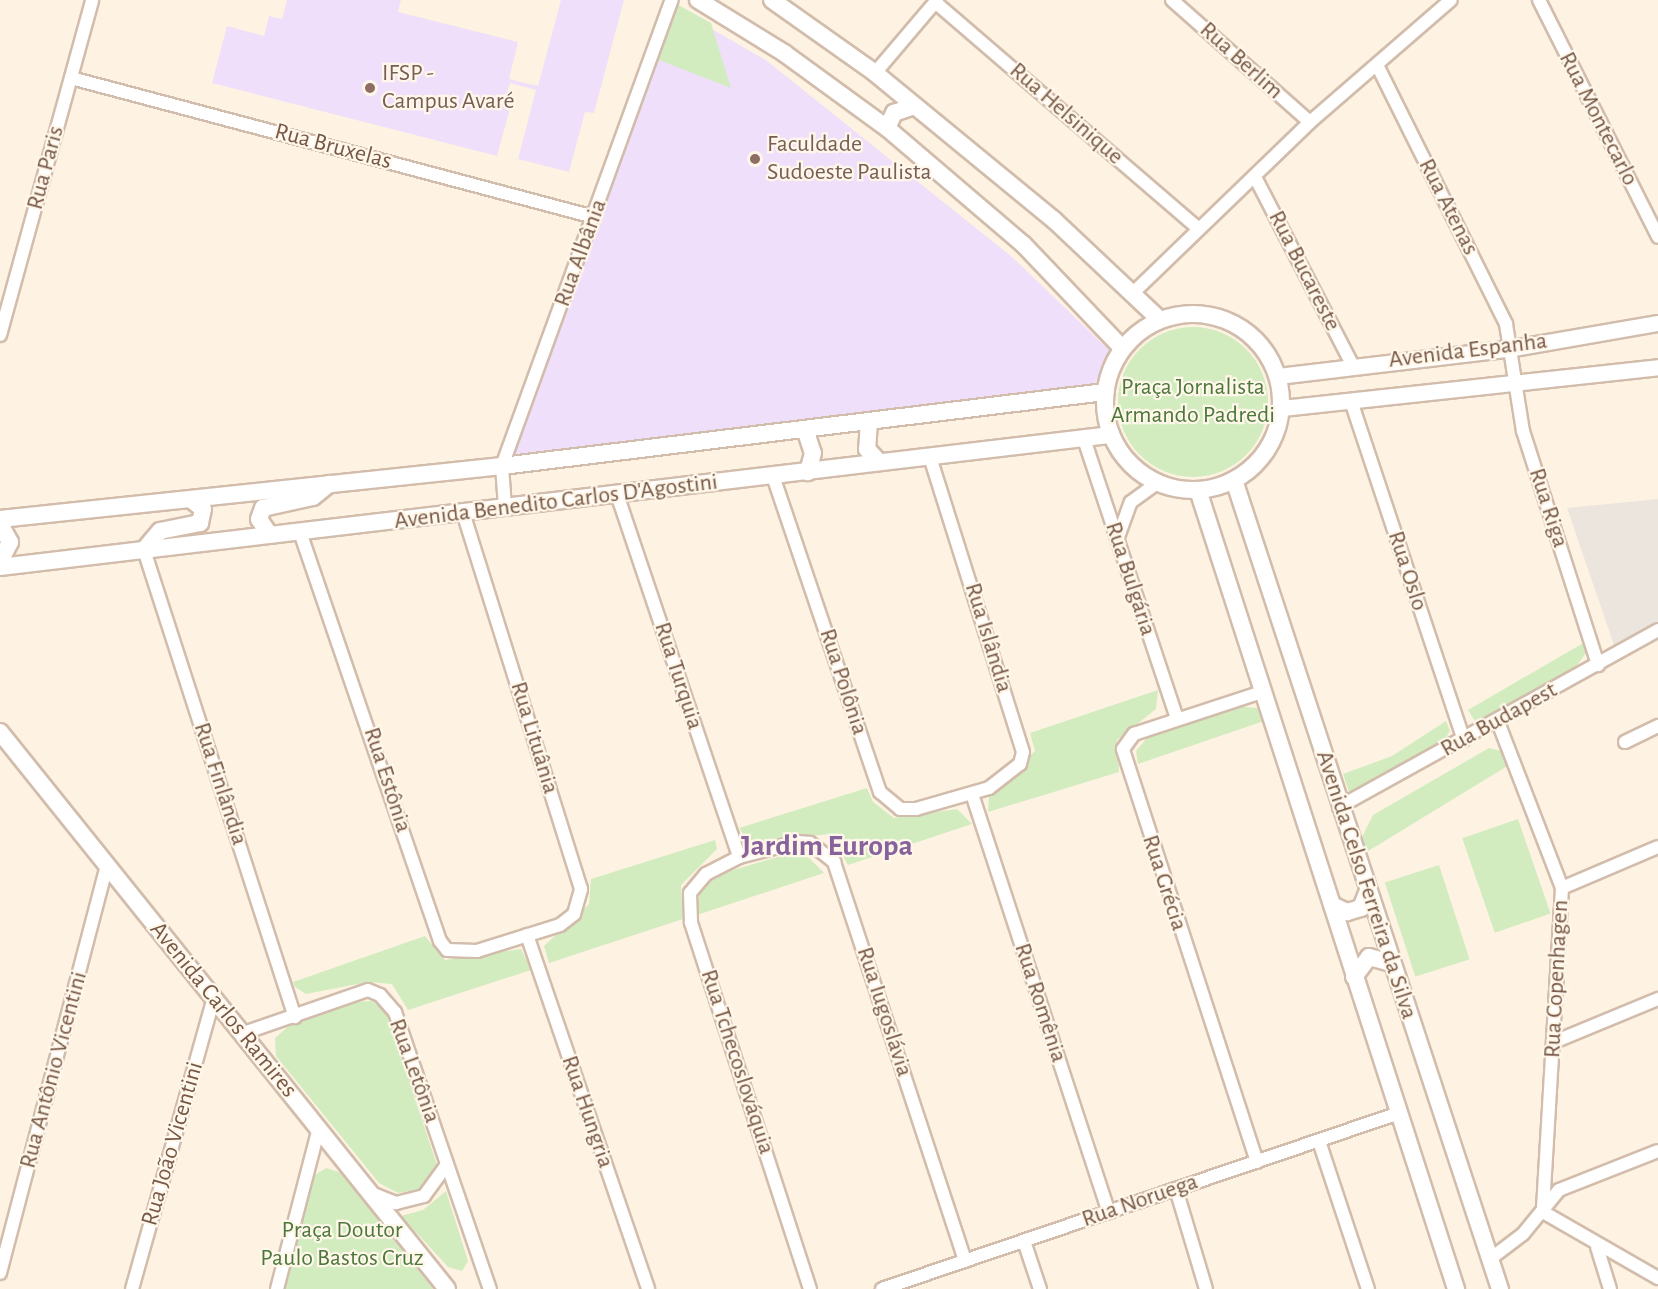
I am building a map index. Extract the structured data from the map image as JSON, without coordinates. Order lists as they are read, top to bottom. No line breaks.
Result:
{"streets":{"main road":["Avenida Benedito Carlos D'Agostini","Avenida Celso Ferreira da Silva","Avenida Carlos Ramires"],"street":["Rua Berlim","Rua Helsinique","Rua Montecarlo","Rua Bruxelas","Rua Paris","Rua Atenas","Rua Albânia","Rua Bucareste","Avenida Espanha","Rua Riga","Rua Oslo","Rua Bulgária","Rua Islândia","Rua Turquia","Rua Polônia","Rua Budapest","Rua Lituânia","Rua Estônia","Rua Finlândia","Rua Grécia","Rua Copenhagen","Rua Romênia","Rua Iugoslávia","Rua Tchecoslováquia","Rua Antônio Vicentini","Rua Letônia","Rua Hungria","Rua João Vicentini","Rua Noruega"]},"crossings":[["Rua Bruxelas","Rua Paris"],["Rua Bruxelas","Rua Albânia"],["Rua Atenas","Avenida Espanha"],["Rua Atenas","Rua Riga"],["Rua Albânia","Avenida Benedito Carlos D'Agostini"],["Rua Bucareste","Avenida Espanha"],["Avenida Espanha","Avenida Benedito Carlos D'Agostini"],["Avenida Espanha","Rua Riga"],["Avenida Espanha","Rua Oslo"],["Avenida Espanha","Avenida Celso Ferreira da Silva"],["Avenida Benedito Carlos D'Agostini","Rua Bulgária"],["Avenida Benedito Carlos D'Agostini","Rua Islândia"],["Avenida Benedito Carlos D'Agostini","Rua Turquia"],["Avenida Benedito Carlos D'Agostini","Rua Polônia"],["Avenida Benedito Carlos D'Agostini","Rua Lituânia"],["Avenida Benedito Carlos D'Agostini","Rua Estônia"],["Avenida Benedito Carlos D'Agostini","Rua Finlândia"],["Avenida Benedito Carlos D'Agostini","Avenida Celso Ferreira da Silva"],["Rua Riga","Rua Budapest"],["Rua Oslo","Rua Budapest"],["Rua Bulgária","Rua Grécia"],["Rua Islândia","Rua Polônia"],["Rua Islândia","Rua Romênia"],["Rua Turquia","Rua Iugoslávia"],["Rua Turquia","Rua Tchecoslováquia"],["Rua Polônia","Rua Romênia"],["Rua Budapest","Avenida Celso Ferreira da Silva"],["Rua Budapest","Rua Copenhagen"],["Rua Lituânia","Rua Estônia"],["Rua Lituânia","Rua Hungria"],["Rua Estônia","Rua Hungria"],["Rua Finlândia","Rua Letônia"],["Rua Grécia","Avenida Celso Ferreira da Silva"],["Rua Grécia","Rua Noruega"],["Avenida Celso Ferreira da Silva","Rua Noruega"],["Rua Romênia","Rua Noruega"],["Avenida Carlos Ramires","Rua Antônio Vicentini"],["Avenida Carlos Ramires","Rua Letônia"],["Avenida Carlos Ramires","Rua João Vicentini"],["Rua Iugoslávia","Rua Tchecoslováquia"],["Rua Iugoslávia","Rua Noruega"]],"districts":["Jardim Europa"],"parks":["Praça Jornalista Armando Padredi","Praça Doutor Paulo Bastos Cruz"],"places":["IFSP - Campus Avaré","Faculdade Sudoeste Paulista"]}
